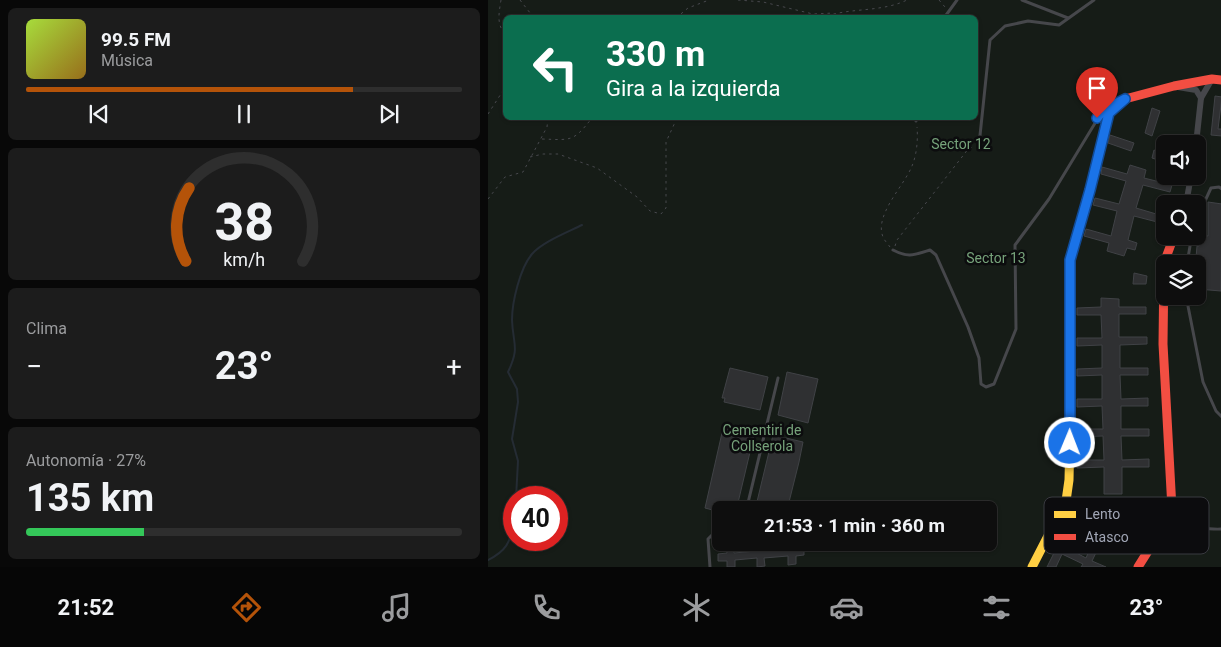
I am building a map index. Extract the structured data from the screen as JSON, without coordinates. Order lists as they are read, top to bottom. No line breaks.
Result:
{"parks":["Sector 12","Sector 13","Cementiri de Collserola"],"legend":["Lento","Atasco"],"page":{"turn":["330 m","Gira a la izquierda"],"song":["99.5 FM","Música"],"tile":["Clima",["Autonomía · 27%","135 km"]],"heat":["−","23°","+"],"limit":"40","trip":"21:53 · 1 min · 360 m","tabs":["21:52","23°"],"gauge":["38","km/h"]}}
